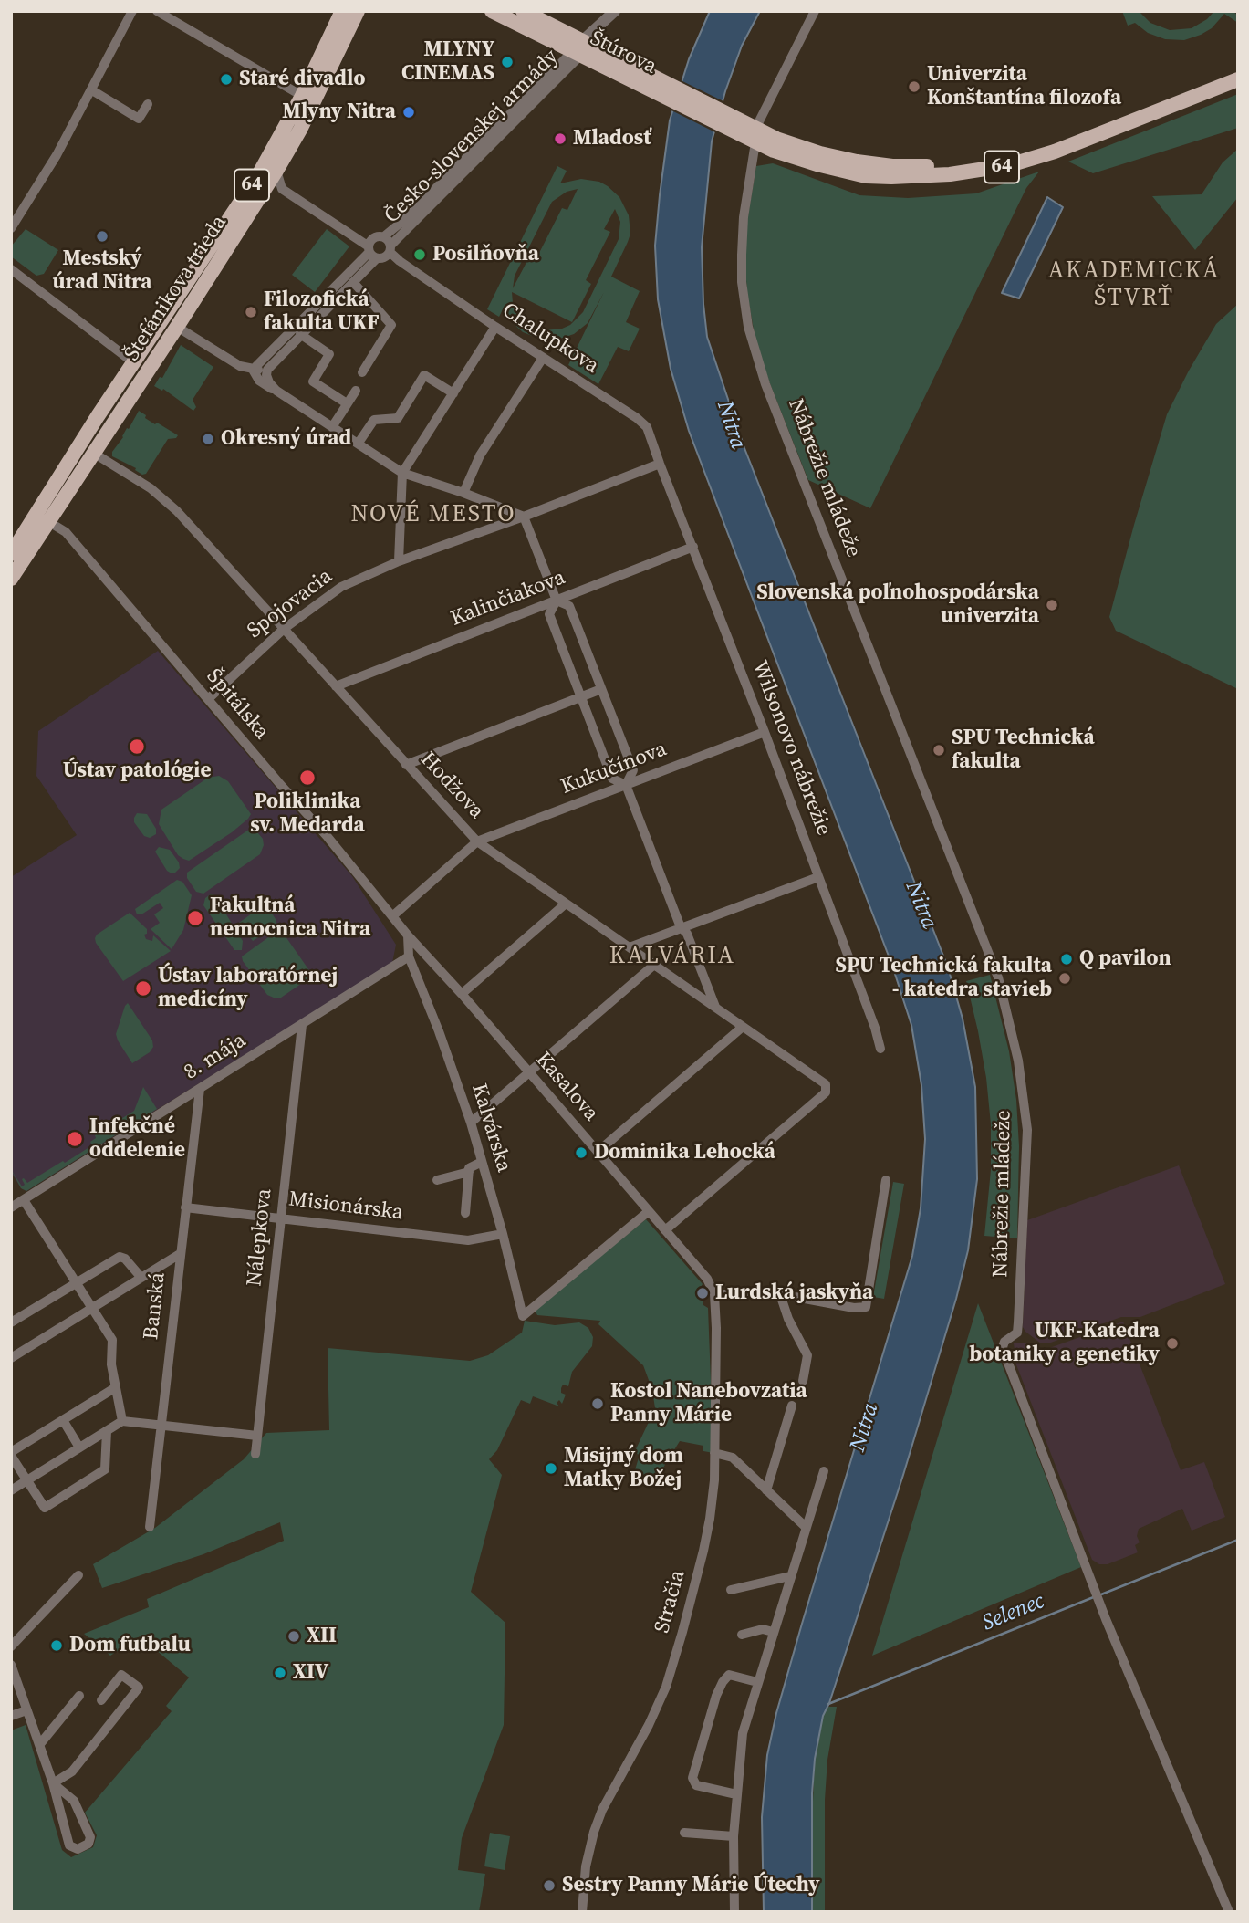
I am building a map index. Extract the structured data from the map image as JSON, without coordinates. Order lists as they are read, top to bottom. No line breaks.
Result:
{"streets":{"main road":["Štúrova","64","Štefánikova trieda"],"street":["Česko-slovenskej armády","Chalupkova","Nábrežie mládeže","Kalinčiakova","Spojovacia","Špitálska","Wilsonovo nábrežie","Kukučínova","Hodžova","8. mája","Kasalova","Kalvárska","Misionárska","Nálepkova","Banská","Stračia"]},"crossings":[["Štúrova","Česko-slovenskej armády"],["Štúrova","64"],["Štúrova","Nábrežie mládeže"],["Česko-slovenskej armády","Chalupkova"],["64","Nábrežie mládeže"],["Štefánikova trieda","Špitálska"],["Štefánikova trieda","Hodžova"],["Chalupkova","Spojovacia"],["Chalupkova","Wilsonovo nábrežie"],["Kalinčiakova","Wilsonovo nábrežie"],["Kalinčiakova","Hodžova"],["Spojovacia","Špitálska"],["Spojovacia","Wilsonovo nábrežie"],["Spojovacia","Hodžova"],["Špitálska","Kasalova"],["Wilsonovo nábrežie","Kukučínova"],["Kukučínova","Hodžova"],["Hodžova","Kasalova"],["8. mája","Kalvárska"],["8. mája","Nálepkova"],["8. mája","Banská"],["Kasalova","Kalvárska"],["Kasalova","Stračia"],["Kalvárska","Misionárska"],["Misionárska","Nálepkova"],["Misionárska","Banská"]],"districts":["AKADEMICKÁ ŠTVRŤ","NOVÉ MESTO","KALVÁRIA"],"water":["Nitra","Selenec"],"places":["MLYNY CINEMAS","Staré divadlo","Univerzita Konštantína filozofa","Mlyny Nitra","Mladosť","Mestský úrad Nitra","Posilňovňa","Filozofická fakulta UKF","Okresný úrad","Slovenská poľnohospodárska univerzita","Ústav patológie","SPU Technická fakulta","Poliklinika sv. Medarda","Fakultná nemocnica Nitra","Q pavilon","SPU Technická fakulta - katedra stavieb","Ústav laboratórnej medicíny","Infekčné oddelenie","Dominika Lehocká","Lurdská jaskyňa","UKF-Katedra botaniky a genetiky","Kostol Nanebovzatia Panny Márie","Misijný dom Matky Božej","XII","Dom futbalu","XIV","Sestry Panny Márie Útechy"]}
